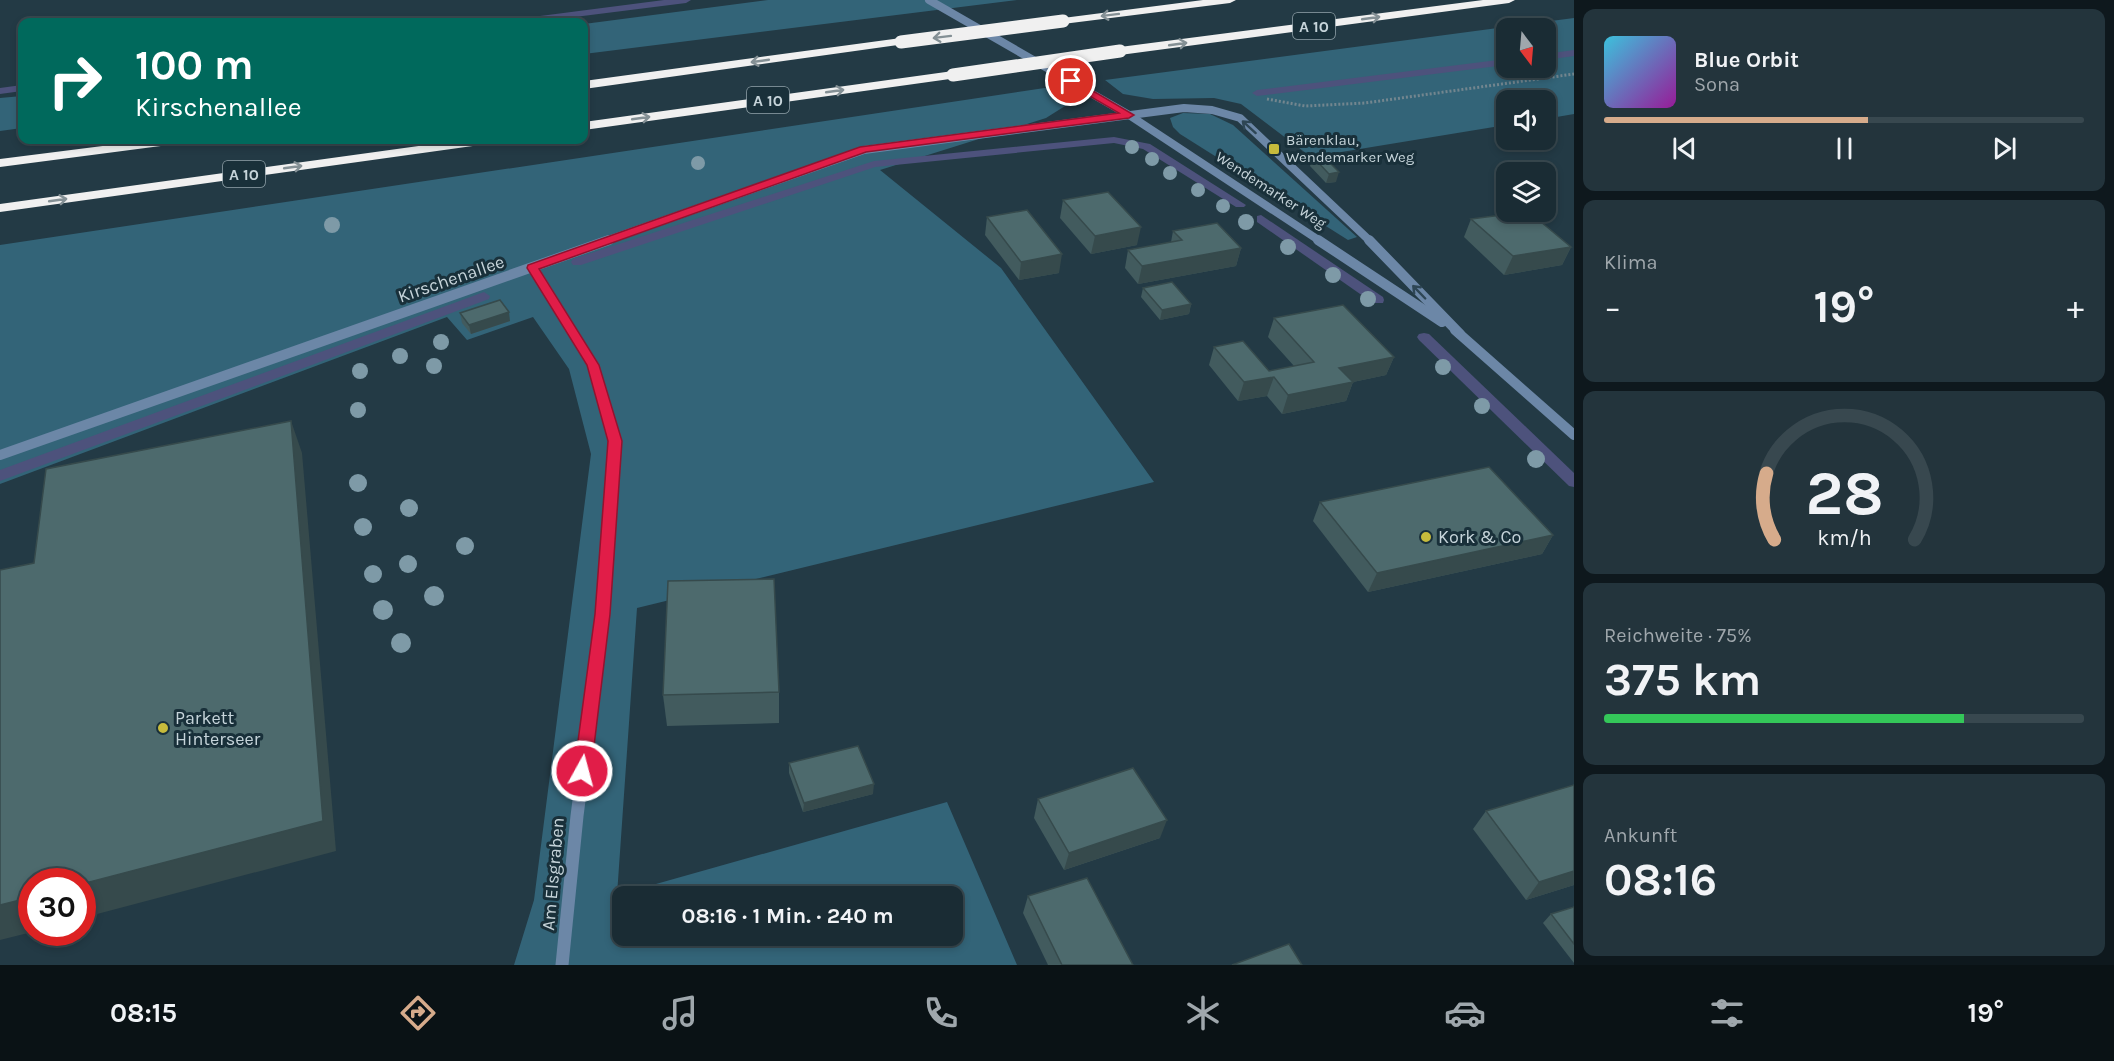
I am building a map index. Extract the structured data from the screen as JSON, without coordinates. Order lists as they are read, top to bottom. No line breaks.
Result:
{"streets":{"highway":["A 10"],"street":["Wendemarker Weg","Kirschenallee","Am Elsgraben"]},"crossings":[["Wendemarker Weg","Kirschenallee"],["Kirschenallee","Am Elsgraben"]],"places":{"transit":["Bärenklau, Wendemarker Weg"],"other":["Kork & Co","Parkett Hinterseer"]},"north":"bottom","page":{"turn":["100 m","Kirschenallee"],"song":["Blue Orbit","Sona"],"tile":["Klima",["Reichweite · 75%","375 km"],["Ankunft","08:16"]],"heat":["−","19°","+"],"limit":"30","trip":"08:16 · 1 Min. · 240 m","tabs":["08:15","19°"],"gauge":["28","km/h"]}}
